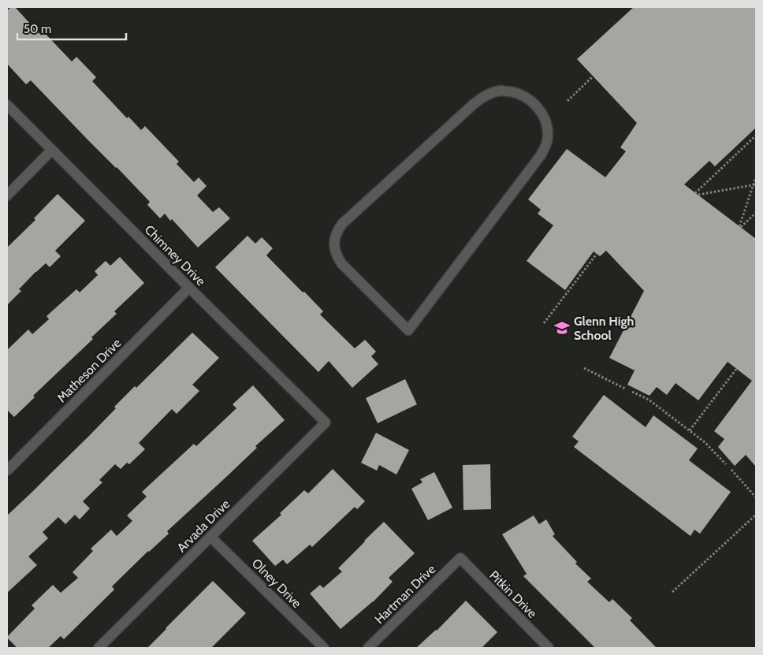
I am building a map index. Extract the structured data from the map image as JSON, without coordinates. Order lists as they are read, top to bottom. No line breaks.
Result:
{"streets":{"street":["Chimney Drive","Matheson Drive","Arvada Drive","Olney Drive","Hartman Drive","Pitkin Drive"]},"crossings":[["Chimney Drive","Matheson Drive"],["Chimney Drive","Arvada Drive"],["Arvada Drive","Olney Drive"],["Hartman Drive","Pitkin Drive"]],"places":{"school or university":["Glenn High School"]},"scale_bar":"50 m"}
